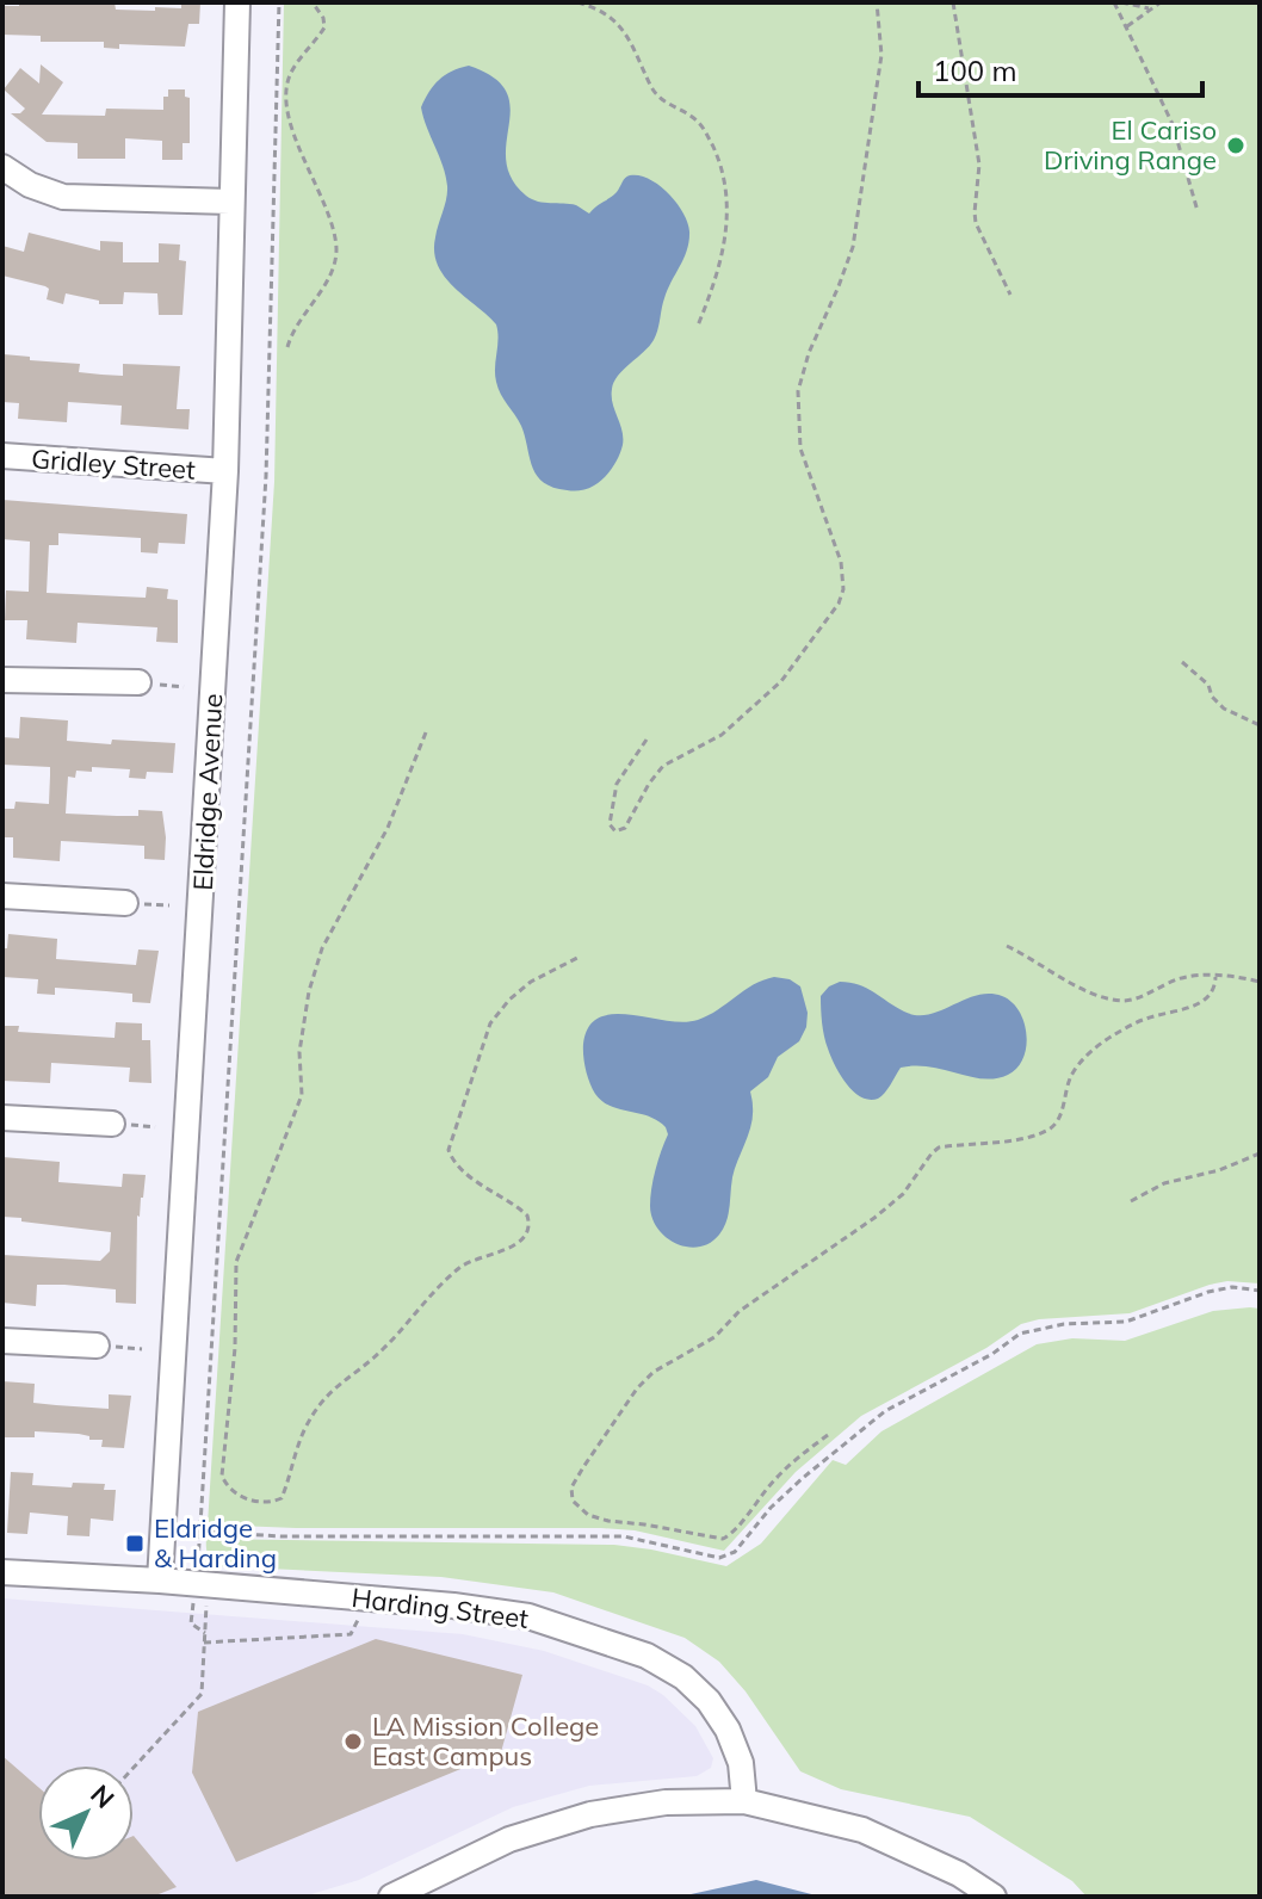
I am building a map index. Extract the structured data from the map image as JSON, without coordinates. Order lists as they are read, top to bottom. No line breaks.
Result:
{"streets":{"street":["Gridley Street","Eldridge Avenue","Harding Street"]},"crossings":[["Gridley Street","Eldridge Avenue"],["Eldridge Avenue","Harding Street"]],"places":{"other":["El Cariso Driving Range","LA Mission College East Campus"],"transit":["Eldridge & Harding"]},"scale_bar":"100 m","north":"top right"}
